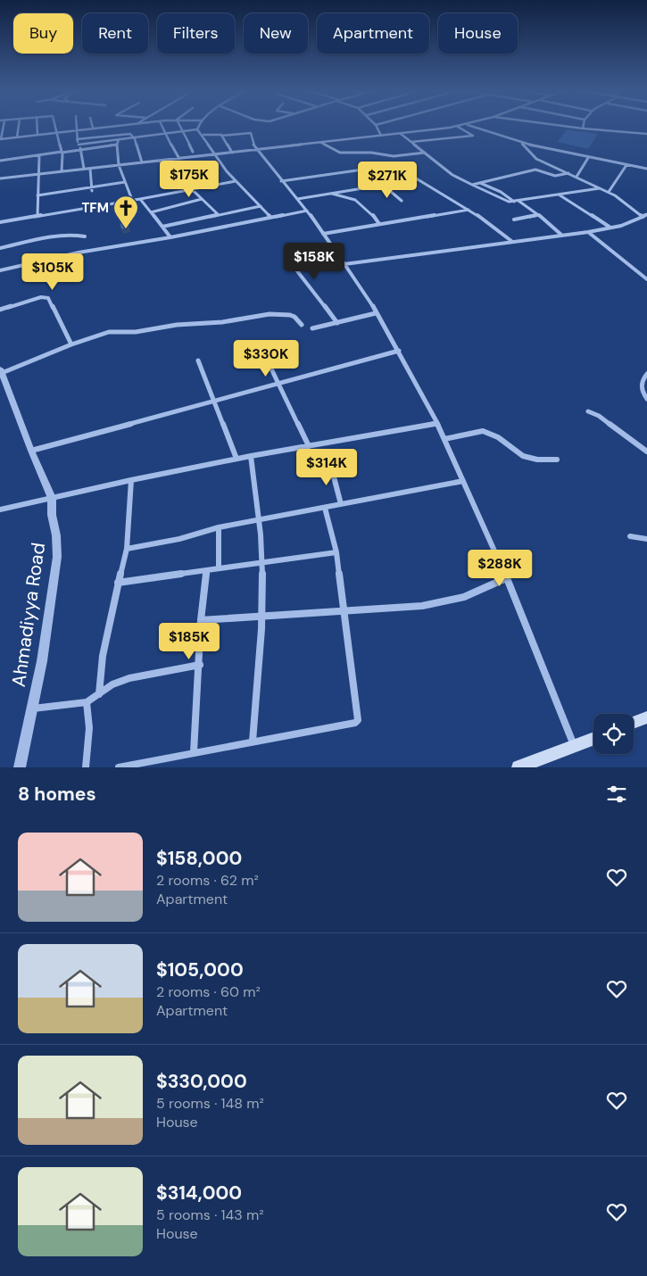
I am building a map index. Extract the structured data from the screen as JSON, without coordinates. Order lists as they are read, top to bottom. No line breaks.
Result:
{"streets":{"street":["Ahmadiyya Road"]},"places":{"church":["TFM"]},"page":{"chip":["Buy","Rent","Filters","New","Apartment","House"],"price":["$175K","$271K","$158K","$105K","$330K","$314K","$288K","$185K"],"heading":"8 homes","list":[{"name":"$158,000","note":"2 rooms · 62 m² · Apartment"},{"name":"$105,000","note":"2 rooms · 60 m² · Apartment"},{"name":"$330,000","note":"5 rooms · 148 m² · House"},{"name":"$314,000","note":"5 rooms · 143 m² · House"}]}}
